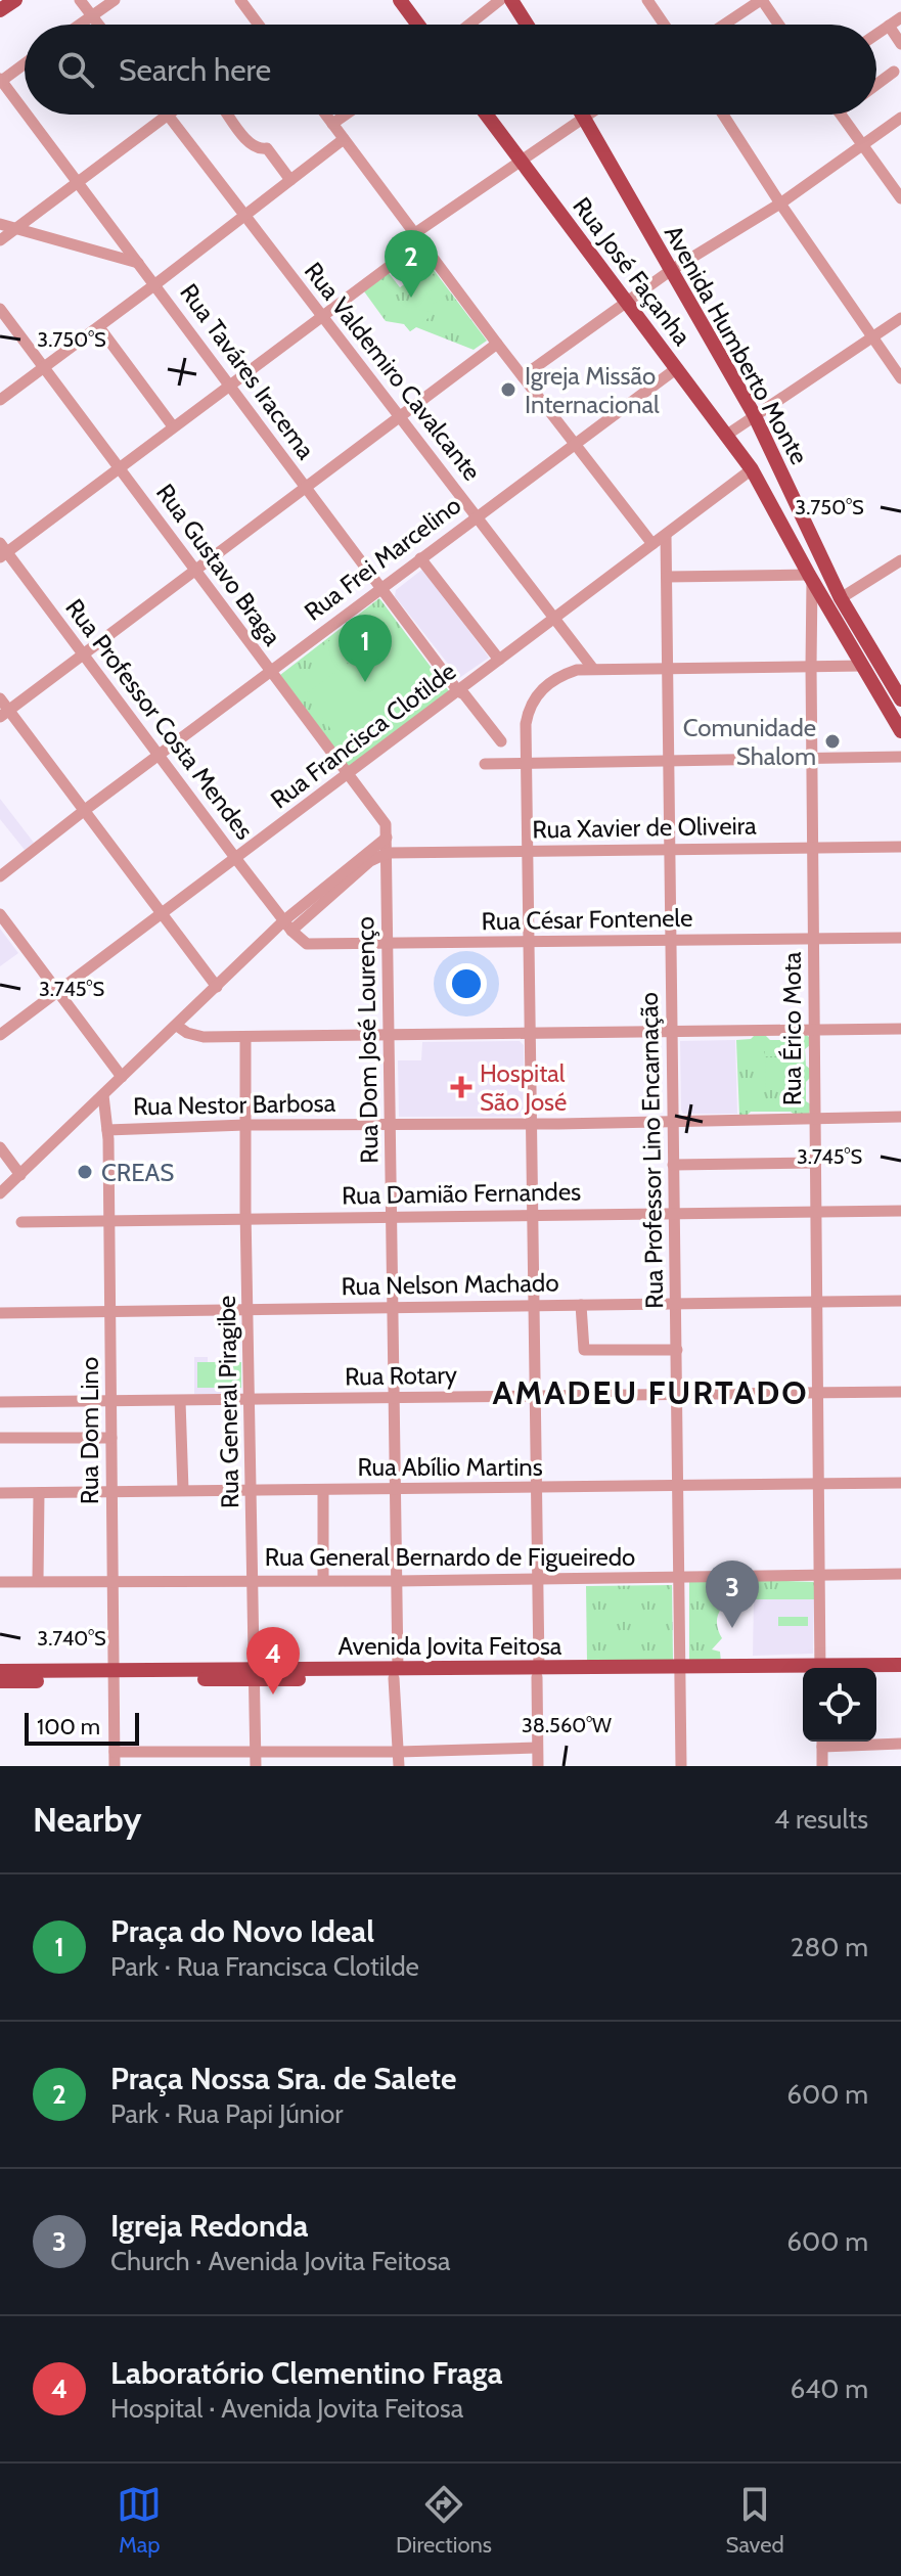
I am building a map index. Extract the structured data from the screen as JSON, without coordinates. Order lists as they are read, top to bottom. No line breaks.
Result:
{"streets":{"main road":["Rua José Façanha","Avenida Humberto Monte","Avenida Jovita Feitosa"],"street":["Rua Taváres Iracema","Rua Valdemiro Cavalcante","Rua Frei Marcelino","Rua Gustavo Braga","Rua Professor Costa Mendes","Rua Francisca Clotilde","Rua Xavier de Oliveira","Rua César Fontenele","Rua Érico Mota","Rua Dom José Lourenço","Rua Nestor Barbosa","Rua Professor Lino Encarnação","Rua Damião Fernandes","Rua Nelson Machado","Rua Rotary","Rua General Piragibe","Rua Dom Lino","Rua Abílio Martins","Rua General Bernardo de Figueiredo"]},"crossings":[["Rua José Façanha","Avenida Humberto Monte"],["Rua José Façanha","Rua Frei Marcelino"],["Rua José Façanha","Rua Francisca Clotilde"],["Avenida Humberto Monte","Rua Francisca Clotilde"],["Avenida Humberto Monte","Rua Érico Mota"],["Rua Taváres Iracema","Rua Frei Marcelino"],["Rua Taváres Iracema","Rua Francisca Clotilde"],["Rua Valdemiro Cavalcante","Rua Frei Marcelino"],["Rua Valdemiro Cavalcante","Rua Francisca Clotilde"],["Rua Frei Marcelino","Rua Gustavo Braga"],["Rua Frei Marcelino","Rua Professor Costa Mendes"],["Rua Gustavo Braga","Rua Francisca Clotilde"],["Rua Gustavo Braga","Rua Xavier de Oliveira"],["Rua Gustavo Braga","Rua Dom José Lourenço"],["Rua Professor Costa Mendes","Rua Francisca Clotilde"],["Rua Professor Costa Mendes","Rua César Fontenele"],["Rua Francisca Clotilde","Rua Professor Lino Encarnação"],["Rua Xavier de Oliveira","Rua Érico Mota"],["Rua Xavier de Oliveira","Rua Dom José Lourenço"],["Rua Xavier de Oliveira","Rua Professor Lino Encarnação"],["Rua César Fontenele","Rua Érico Mota"],["Rua César Fontenele","Rua Dom José Lourenço"],["Rua César Fontenele","Rua Professor Lino Encarnação"],["Rua Érico Mota","Rua Nestor Barbosa"],["Rua Érico Mota","Rua Damião Fernandes"],["Rua Érico Mota","Rua Nelson Machado"],["Rua Érico Mota","Rua Rotary"],["Rua Érico Mota","Rua Abílio Martins"],["Rua Érico Mota","Rua General Bernardo de Figueiredo"],["Rua Dom José Lourenço","Rua Nestor Barbosa"],["Rua Dom José Lourenço","Rua Damião Fernandes"],["Rua Dom José Lourenço","Rua Nelson Machado"],["Rua Dom José Lourenço","Rua Rotary"],["Rua Dom José Lourenço","Rua Abílio Martins"],["Rua Dom José Lourenço","Rua General Bernardo de Figueiredo"],["Rua Dom José Lourenço","Avenida Jovita Feitosa"],["Rua Nestor Barbosa","Rua Professor Lino Encarnação"],["Rua Nestor Barbosa","Rua General Piragibe"],["Rua Nestor Barbosa","Rua Dom Lino"],["Rua Professor Lino Encarnação","Rua Damião Fernandes"],["Rua Professor Lino Encarnação","Rua Nelson Machado"],["Rua Professor Lino Encarnação","Rua Rotary"],["Rua Professor Lino Encarnação","Rua Abílio Martins"],["Rua Professor Lino Encarnação","Rua General Bernardo de Figueiredo"],["Rua Professor Lino Encarnação","Avenida Jovita Feitosa"],["Rua Damião Fernandes","Rua General Piragibe"],["Rua Damião Fernandes","Rua Dom Lino"],["Rua Nelson Machado","Rua General Piragibe"],["Rua Nelson Machado","Rua Dom Lino"],["Rua Rotary","Rua General Piragibe"],["Rua Rotary","Rua Dom Lino"],["Rua General Piragibe","Rua Abílio Martins"],["Rua General Piragibe","Rua General Bernardo de Figueiredo"],["Rua General Piragibe","Avenida Jovita Feitosa"],["Rua Dom Lino","Rua Abílio Martins"],["Rua Dom Lino","Rua General Bernardo de Figueiredo"],["Rua Dom Lino","Avenida Jovita Feitosa"]],"districts":["AMADEU FURTADO"],"places":{"other":["Igreja Missão Internacional","Comunidade Shalom","CREAS"],"health":["Hospital São José"]},"scale_bar":"100 m","page":{"search":"Search here","pins":["2","1","3","4"],"scale":"100 m","heading":["Nearby","4 results"],"list":[{"mark":"1","name":"Praça do Novo Ideal","note":"Park · Rua Francisca Clotilde","value":"280 m"},{"mark":"2","name":"Praça Nossa Sra. de Salete","note":"Park · Rua Papi Júnior","value":"600 m"},{"mark":"3","name":"Igreja Redonda","note":"Church · Avenida Jovita Feitosa","value":"600 m"},{"mark":"4","name":"Laboratório Clementino Fraga","note":"Hospital · Avenida Jovita Feitosa","value":"640 m"}],"nav":["Map","Directions","Saved"]},"coordinates":["3.750°S","3.745°S","3.740°S","38.560°W"]}
